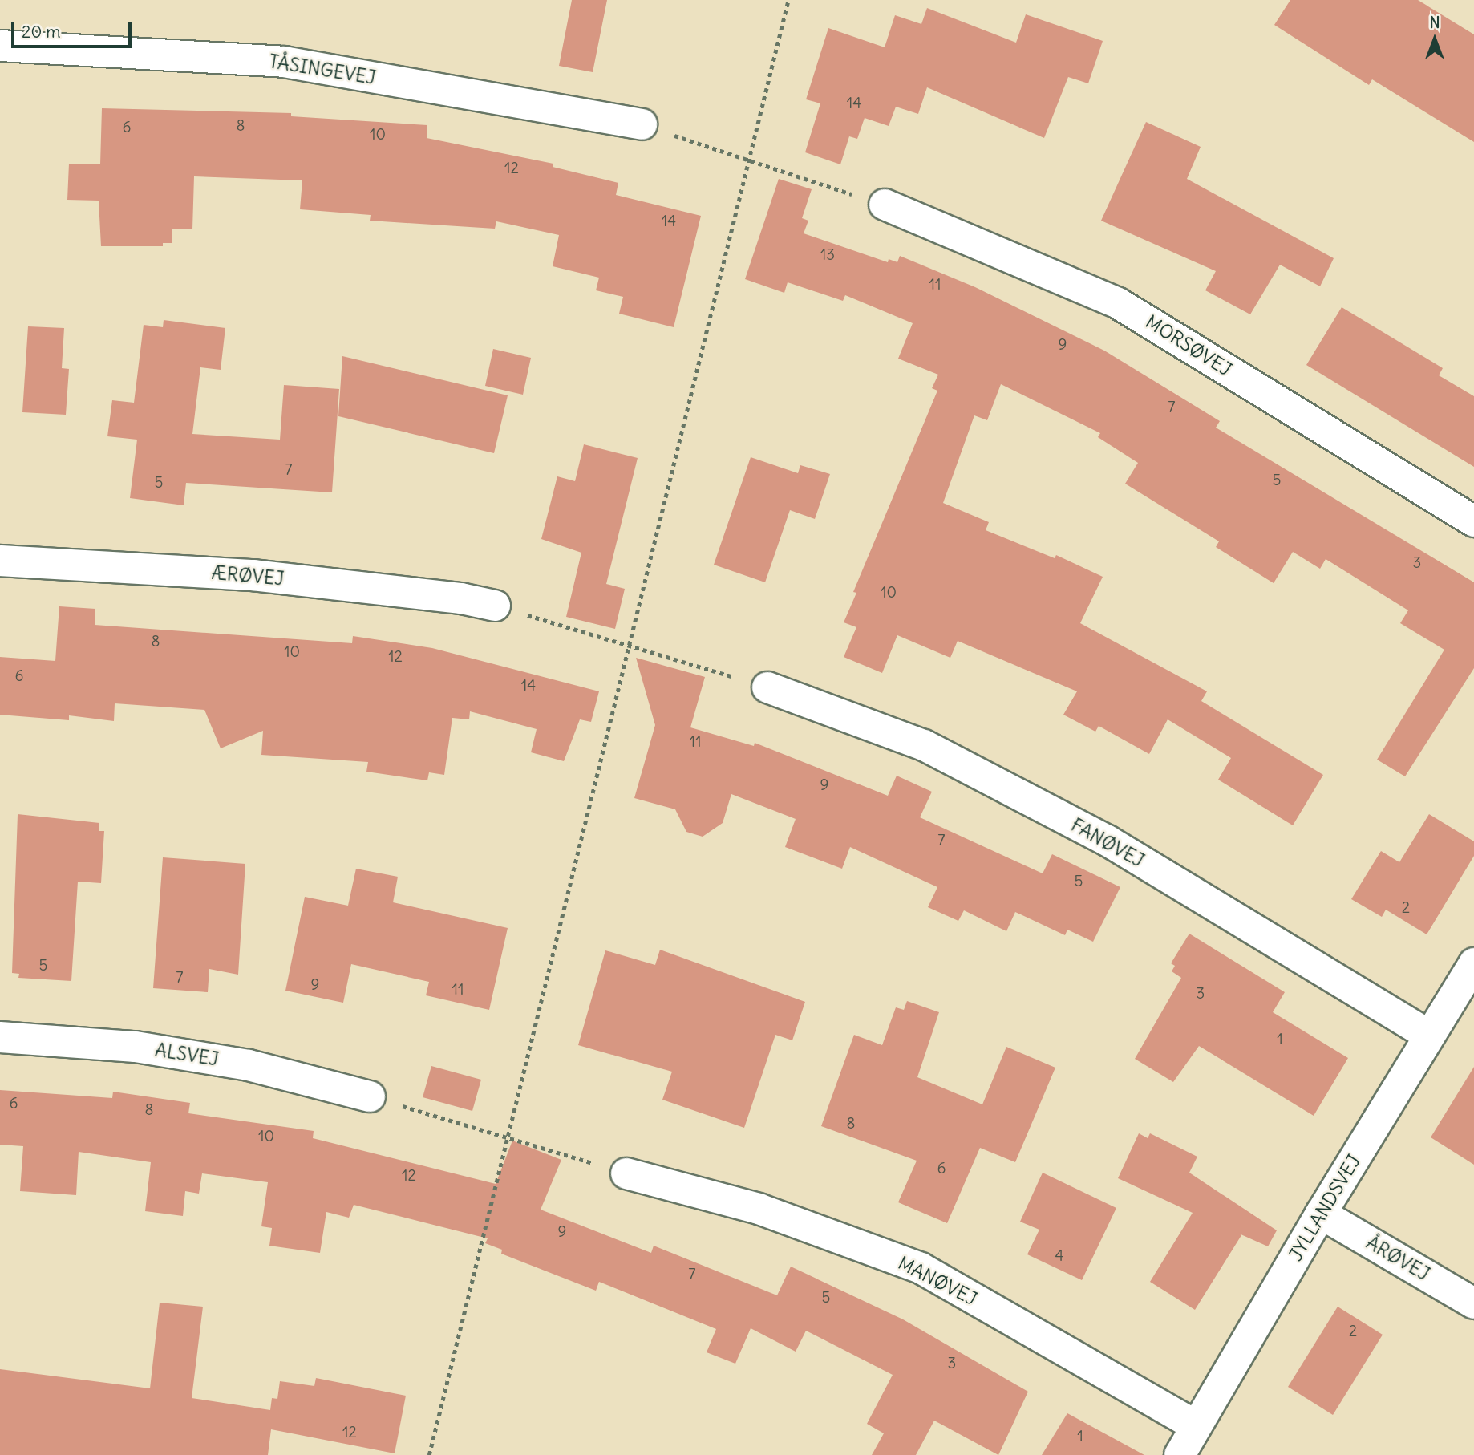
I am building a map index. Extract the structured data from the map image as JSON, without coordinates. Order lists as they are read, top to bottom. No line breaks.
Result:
{"streets":{"street":["TÅSINGEVEJ","MORSØVEJ","ÆRØVEJ","FANØVEJ","ALSVEJ","JYLLANDSVEJ","ÅRØVEJ","MANØVEJ"]},"crossings":[["FANØVEJ","JYLLANDSVEJ"],["JYLLANDSVEJ","ÅRØVEJ"],["JYLLANDSVEJ","MANØVEJ"]],"house_numbers":["14","8","6","10","12","14","13","11","9","7","7","5","5","3","10","8","10","12","6","14","11","9","7","5","2","5","7","9","11","3","1","6","8","8","10","6","12","9","4","7","5","2","3","12","1"],"scale_bar":"20 m","north":"top"}
